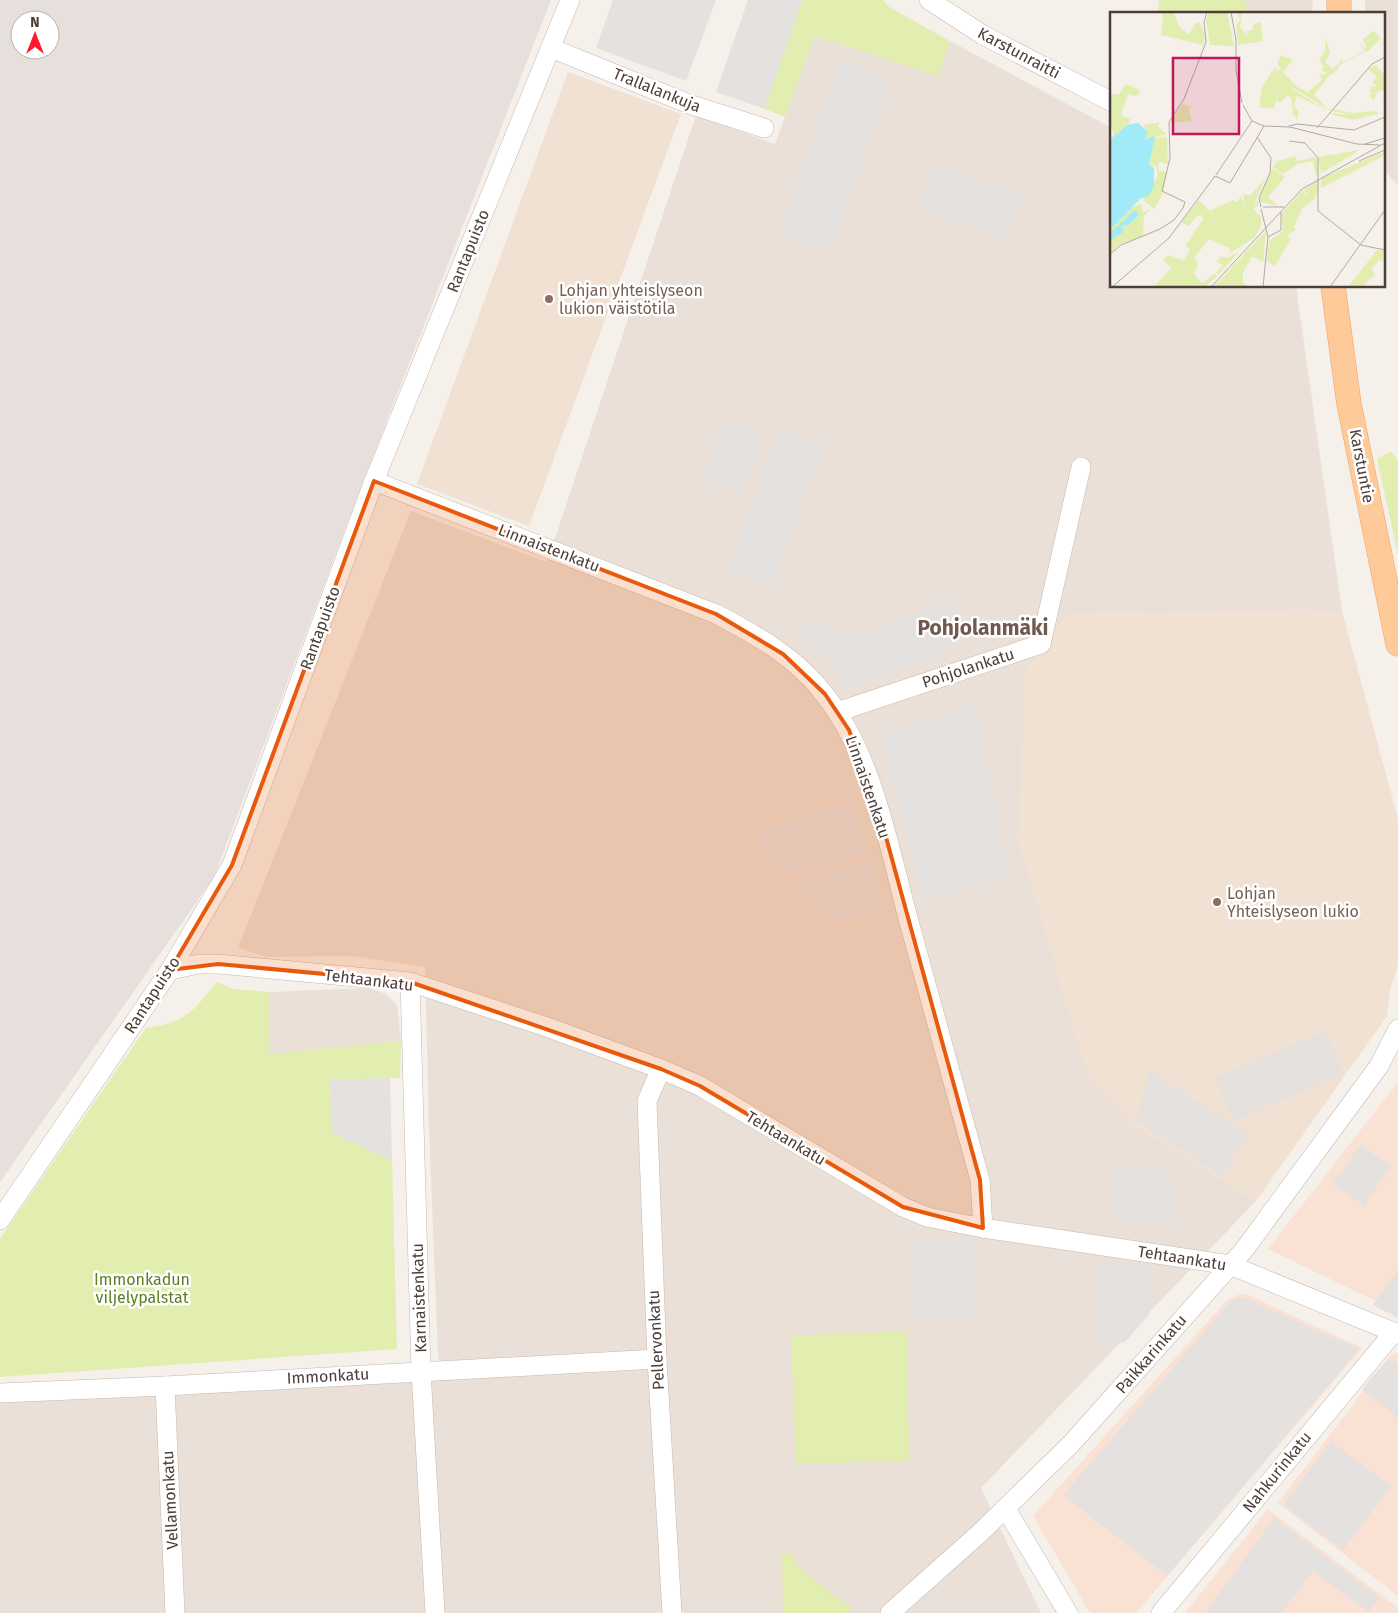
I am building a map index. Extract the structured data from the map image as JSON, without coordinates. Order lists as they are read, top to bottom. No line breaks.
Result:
{"streets":{"main road":["Karstuntie"],"street":["Karstunraitti","Trallalankuja","Rantapuisto","Linnaistenkatu","Pohjolankatu","Tehtaankatu","Karnaistenkatu","Pellervonkatu","Paikkarinkatu","Immonkatu","Nahkurinkatu","Vellamonkatu"]},"crossings":[["Trallalankuja","Rantapuisto"],["Rantapuisto","Linnaistenkatu"],["Rantapuisto","Tehtaankatu"],["Linnaistenkatu","Pohjolankatu"],["Linnaistenkatu","Tehtaankatu"],["Tehtaankatu","Karnaistenkatu"],["Tehtaankatu","Pellervonkatu"],["Tehtaankatu","Paikkarinkatu"],["Tehtaankatu","Nahkurinkatu"],["Karnaistenkatu","Immonkatu"],["Pellervonkatu","Immonkatu"],["Immonkatu","Vellamonkatu"]],"districts":["Pohjolanmäki"],"parks":["Immonkadun viljelypalstat"],"places":["Lohjan yhteislyseon lukion väistötila","Lohjan Yhteislyseon lukio"],"north":"top"}
